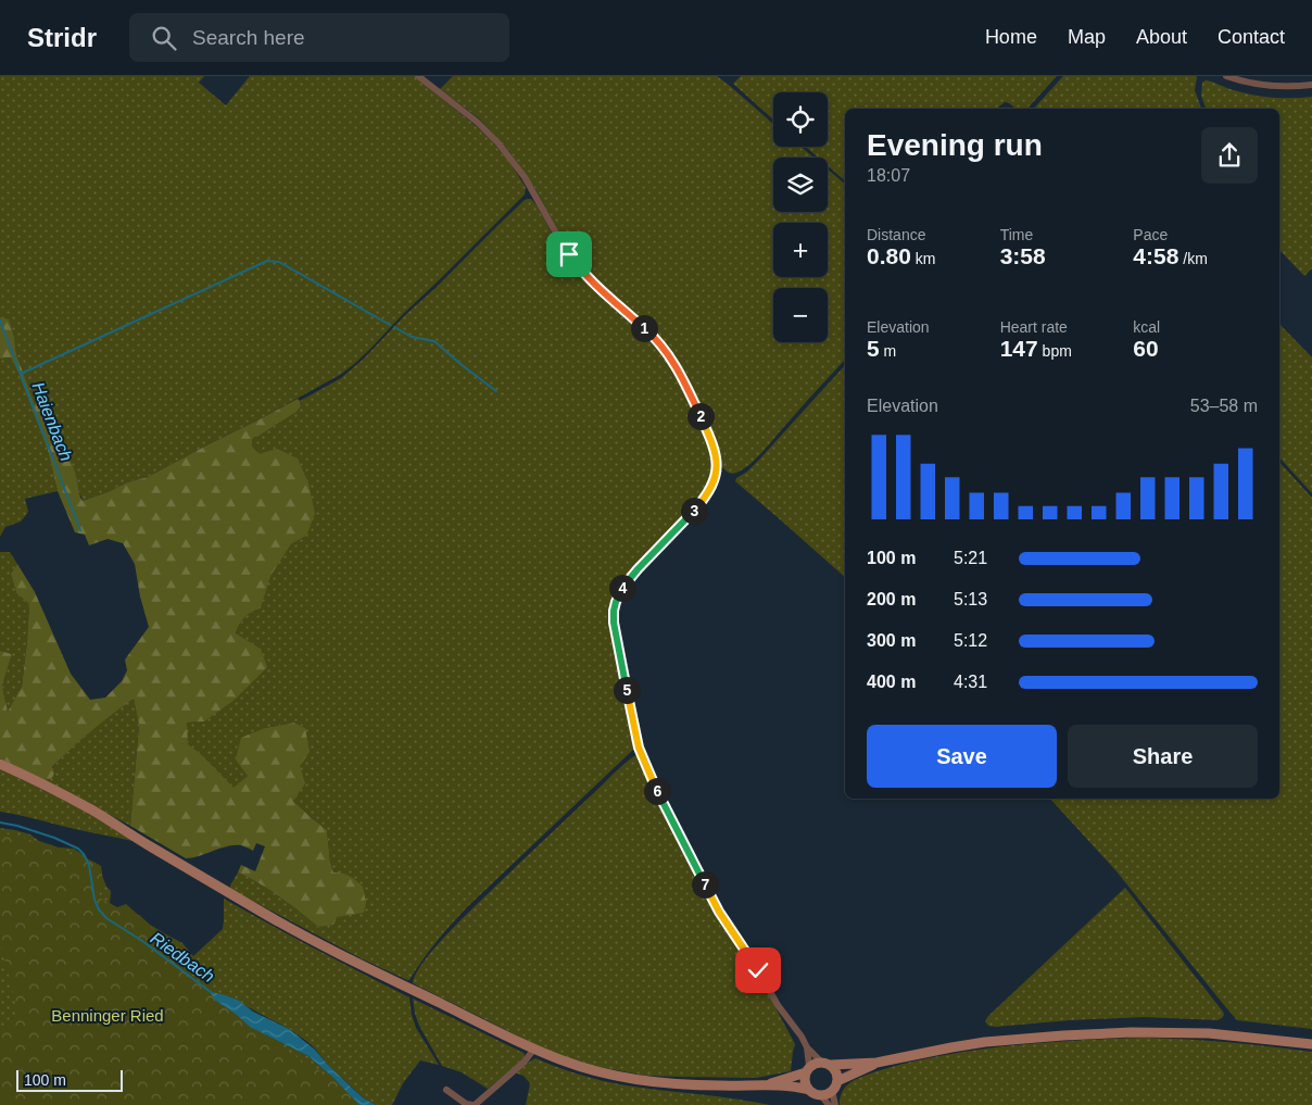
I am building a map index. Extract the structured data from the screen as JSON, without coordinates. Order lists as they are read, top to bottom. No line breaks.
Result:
{"water":["Haienbach","Riedbach"],"parks":["Benninger Ried"],"scale_bar":"100 m","page":{"header":"Stridr","search":"Search here","nav":["Home","Map","About","Contact"],"map_buttons":["+","−"],"heading":["Evening run","18:07"],"stats":[["Distance","0.80 km"],["Time","3:58"],["Pace","4:58 /km"],["Elevation","5 m"],["Heart rate","147 bpm"],["kcal","60"]],"pins":["1","2","3","4","5","6","7"],"chart":["Elevation","53–58 m"],"list":[{"name":"100 m","note":"5:21"},{"name":"200 m","note":"5:13"},{"name":"300 m","note":"5:12"},{"name":"400 m","note":"4:31"}],"buttons":["Save","Share"],"scale":"100 m"}}
